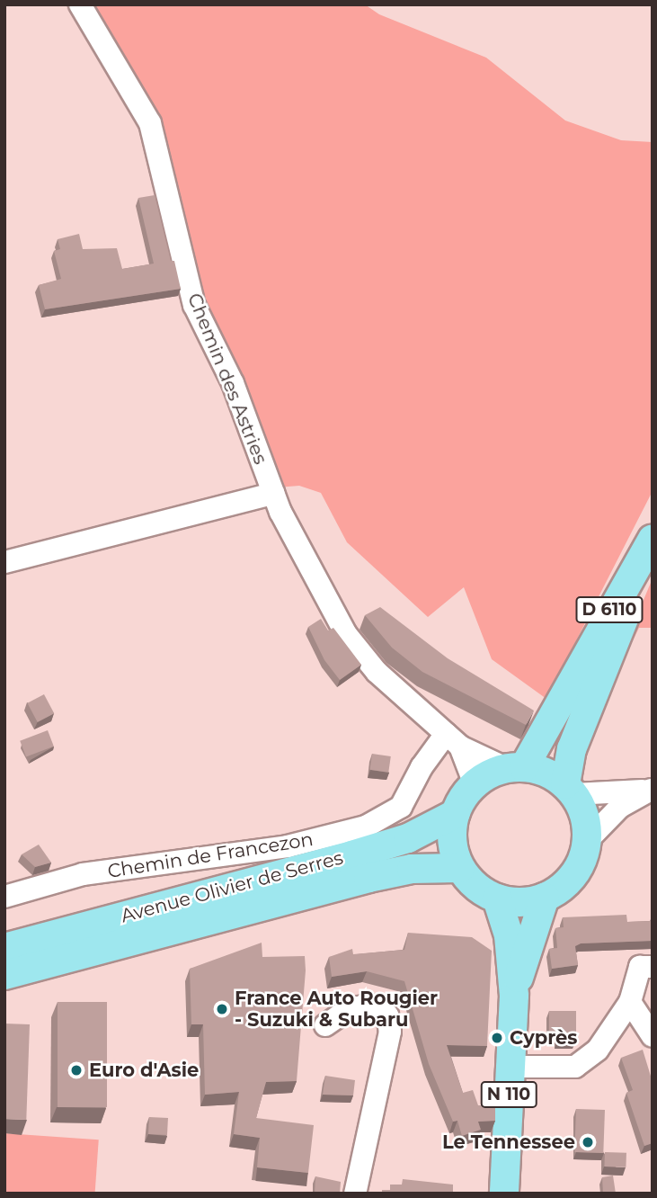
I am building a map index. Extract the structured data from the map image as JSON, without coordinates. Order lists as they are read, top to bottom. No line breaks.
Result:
{"streets":{"main road":["D 6110","Avenue Olivier de Serres","N 110"],"street":["Chemin des Astries","Chemin de Francezon"]},"crossings":[["Chemin des Astries","D 6110"],["Chemin des Astries","Chemin de Francezon"],["Chemin des Astries","Avenue Olivier de Serres"],["Chemin des Astries","N 110"],["D 6110","Avenue Olivier de Serres"],["D 6110","N 110"],["Avenue Olivier de Serres","N 110"]],"places":["France Auto Rougier - Suzuki & Subaru","Cyprès","Euro d'Asie","Le Tennessee"]}
